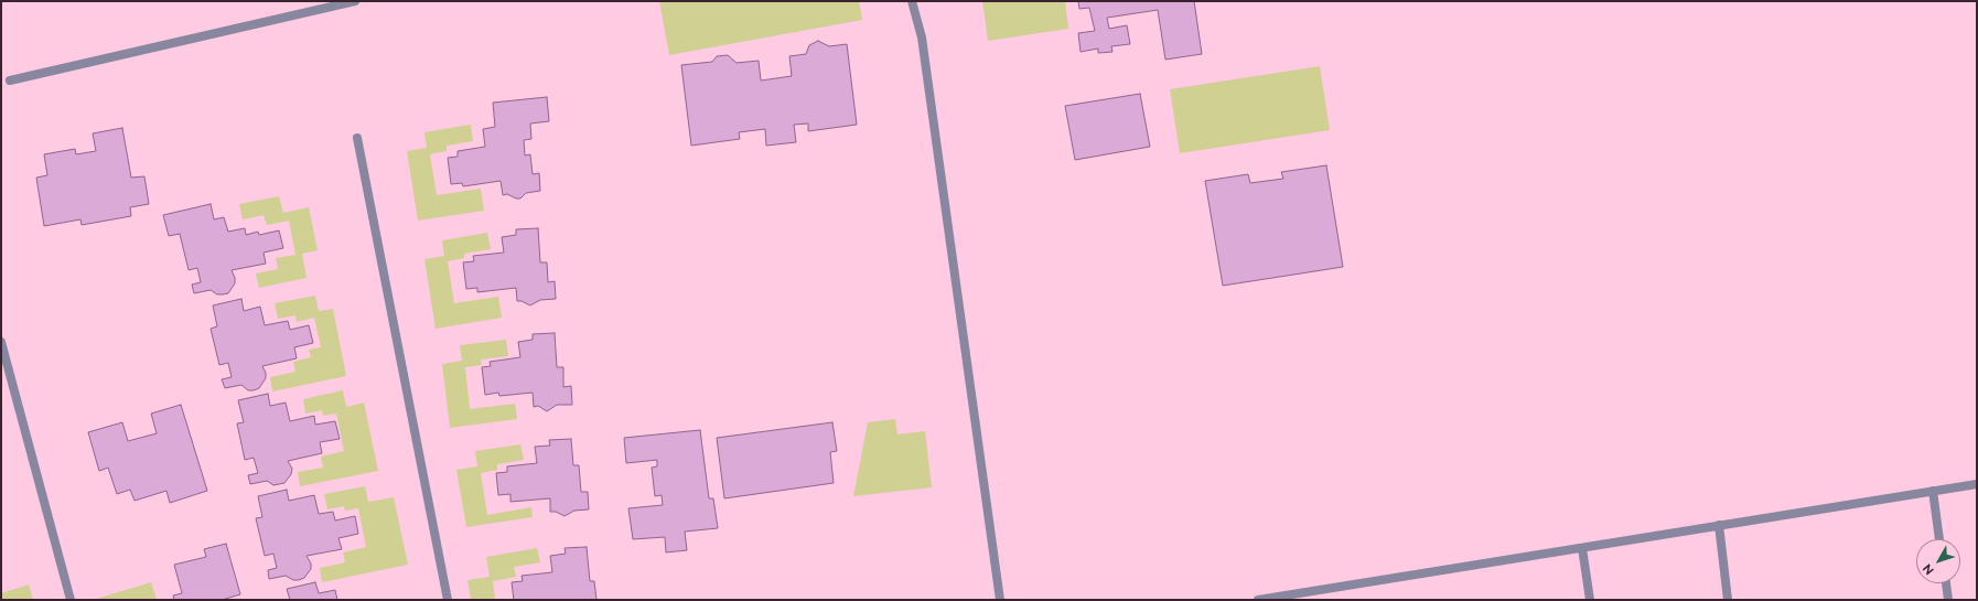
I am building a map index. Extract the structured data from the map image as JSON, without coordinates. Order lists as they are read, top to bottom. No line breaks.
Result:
{"north":"bottom left"}
